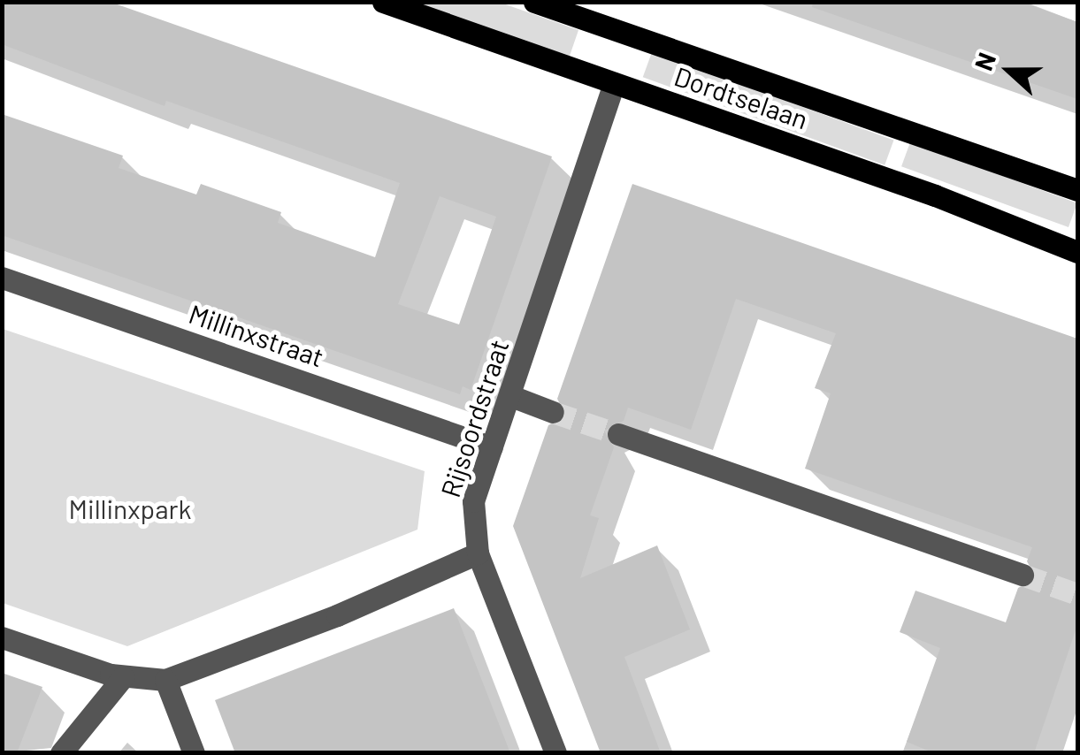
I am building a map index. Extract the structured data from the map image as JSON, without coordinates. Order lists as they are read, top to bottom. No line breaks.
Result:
{"streets":{"main road":["Dordtselaan"],"street":["Millinxstraat","Rijsoordstraat"]},"crossings":[["Dordtselaan","Rijsoordstraat"],["Millinxstraat","Rijsoordstraat"]],"parks":["Millinxpark"],"north":"left"}
